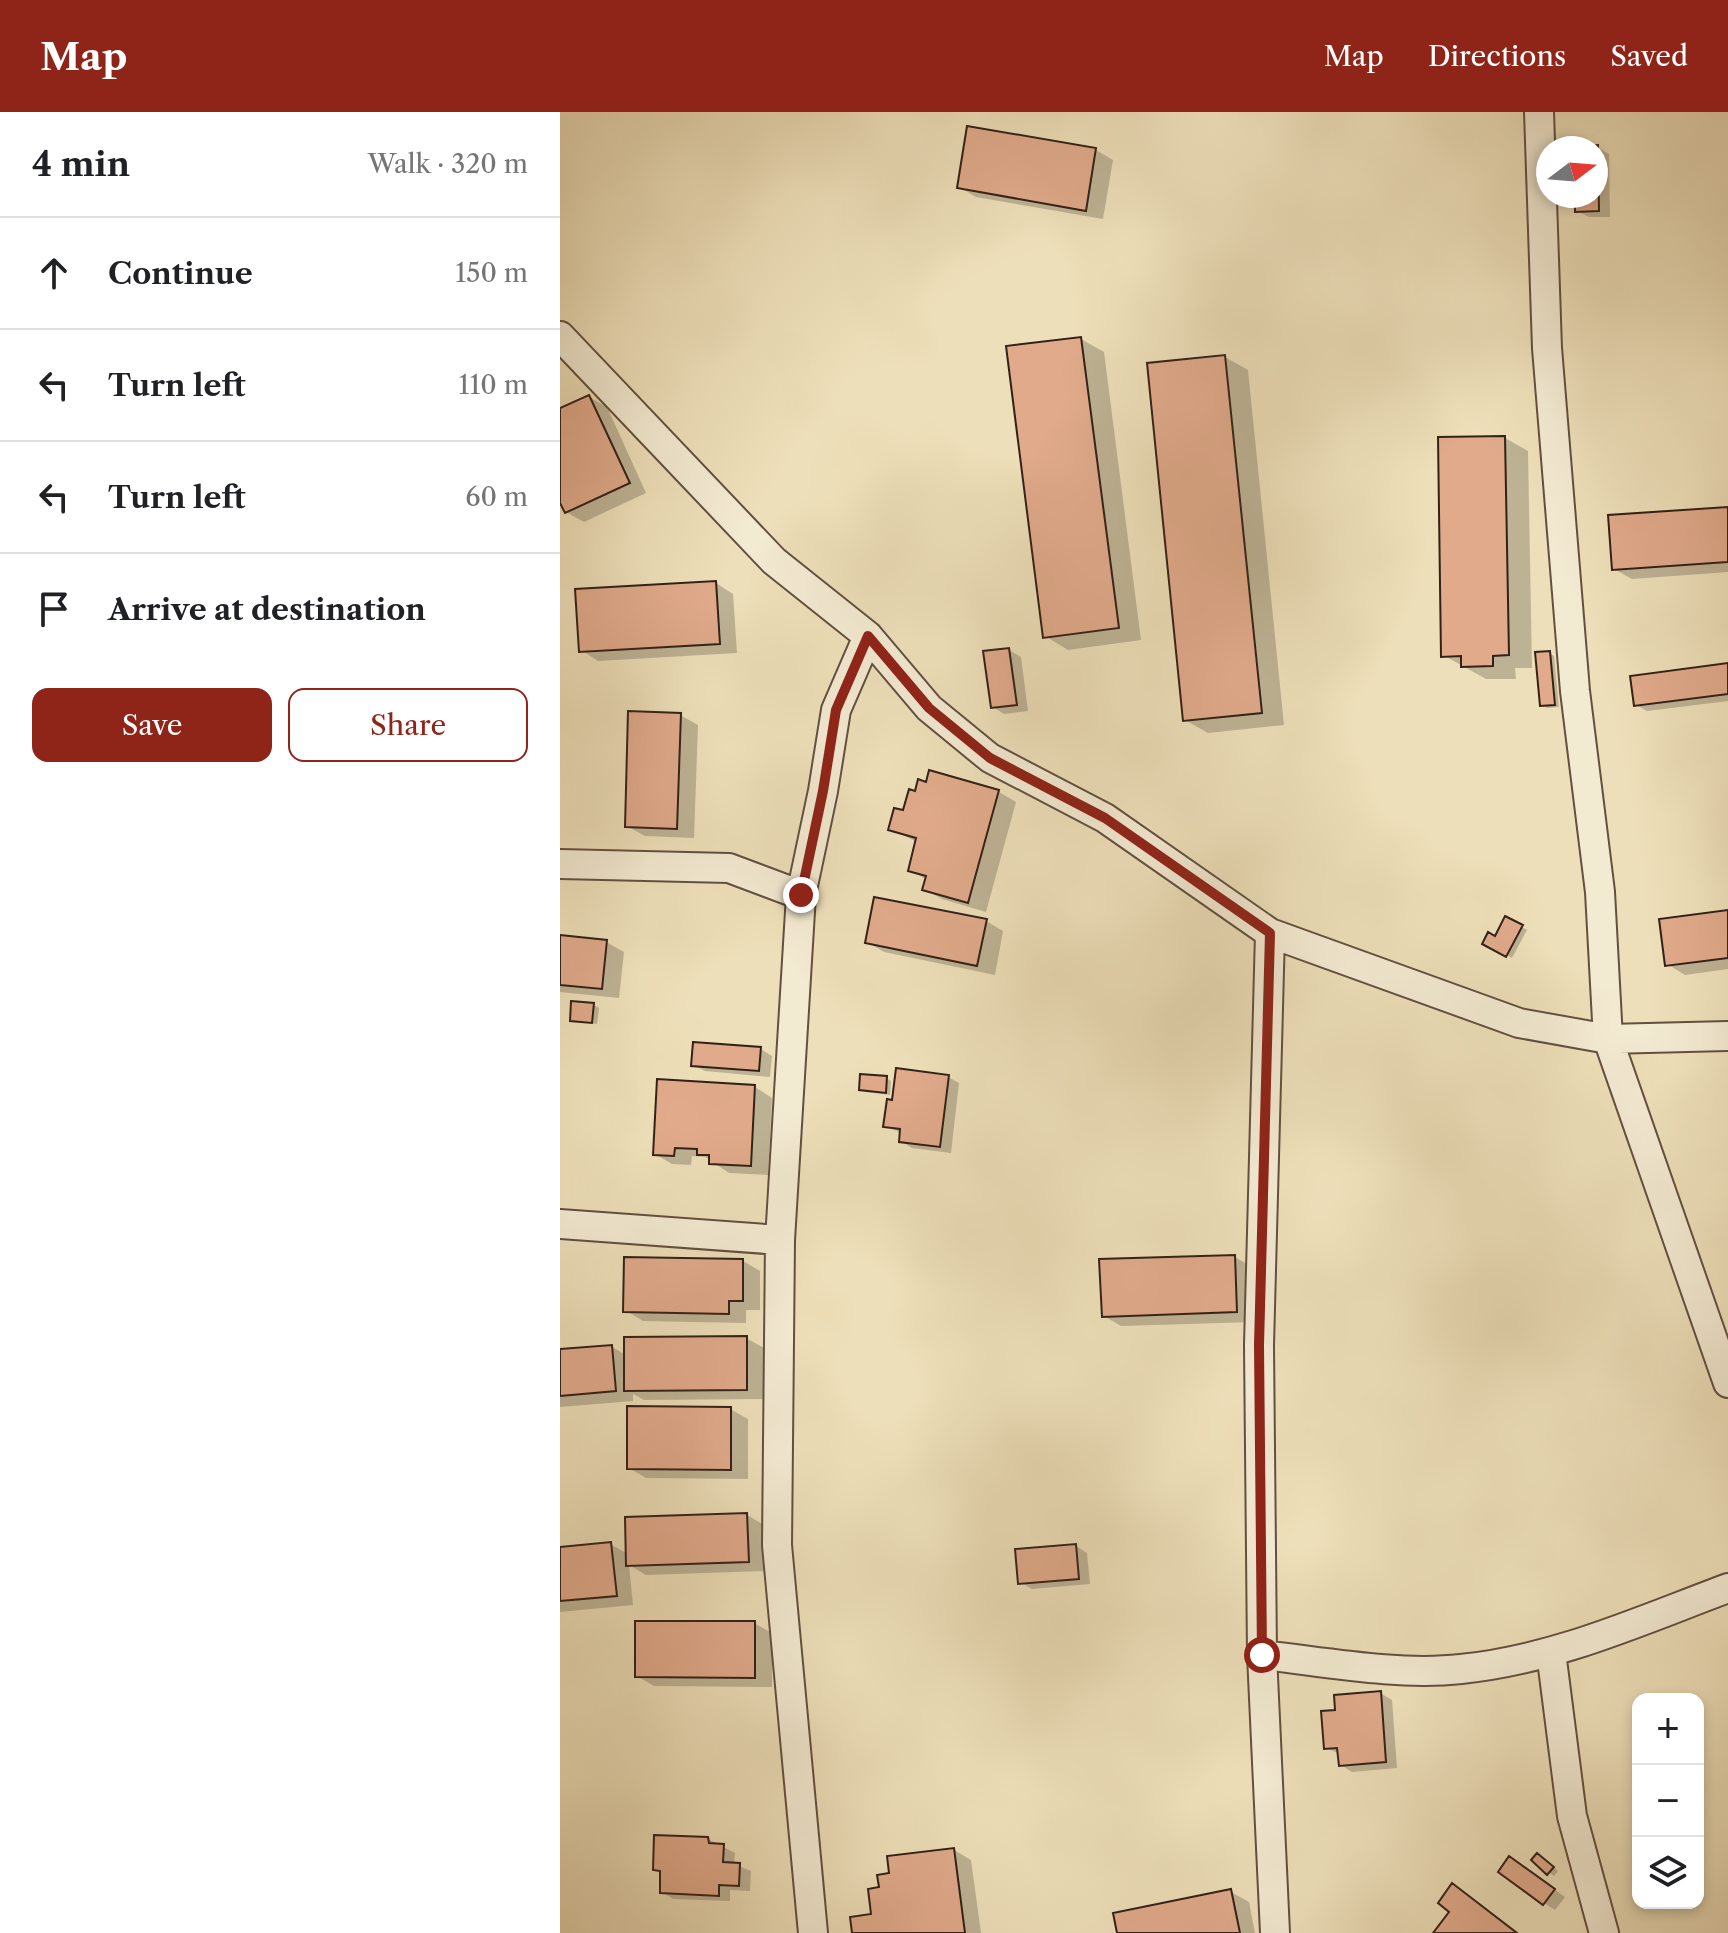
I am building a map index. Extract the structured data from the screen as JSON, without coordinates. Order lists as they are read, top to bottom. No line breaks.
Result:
{"north":"right","page":{"header":"Map","nav":["Map","Directions","Saved"],"heading":["4 min","Walk · 320 m"],"list":[["Continue","150 m"],["Turn left","110 m"],["Turn left","60 m"],"Arrive at destination"],"buttons":["Save","Share"],"map_buttons":["+","−"]}}
